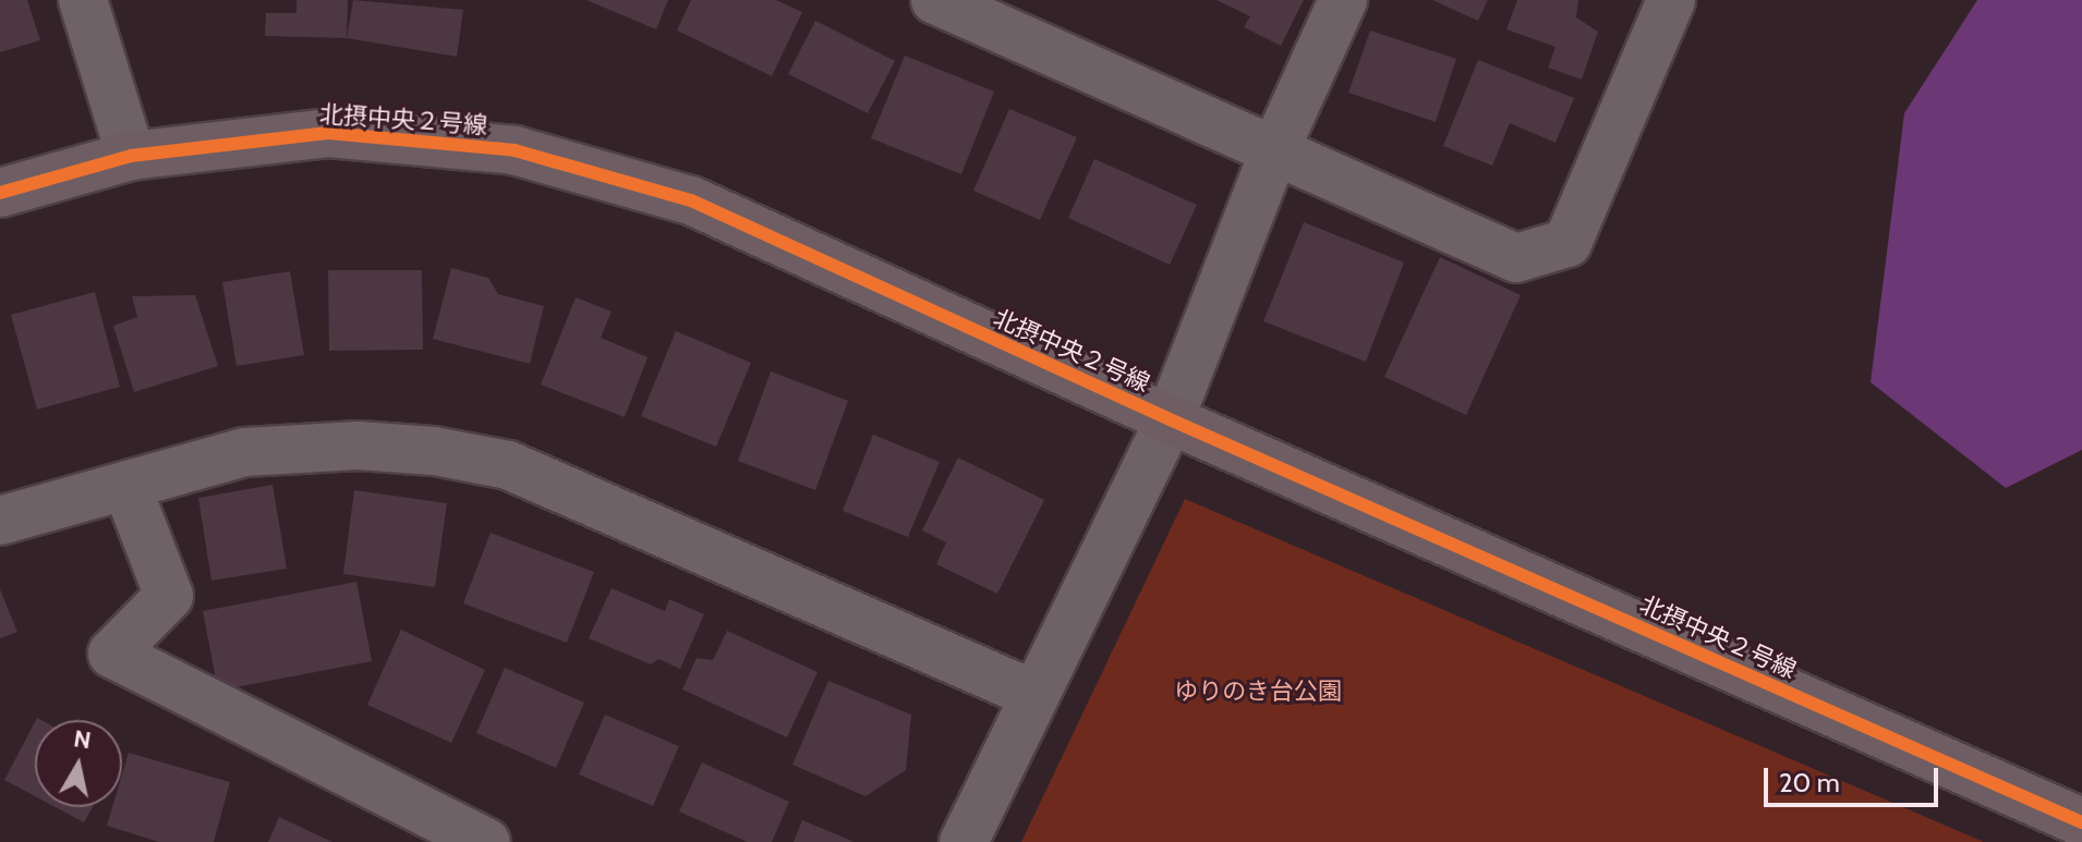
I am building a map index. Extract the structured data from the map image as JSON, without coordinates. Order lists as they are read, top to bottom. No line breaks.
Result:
{"streets":{"street":["北摂中央２号線"]},"parks":["ゆりのき台公園"],"scale_bar":"20 m","north":"top"}
